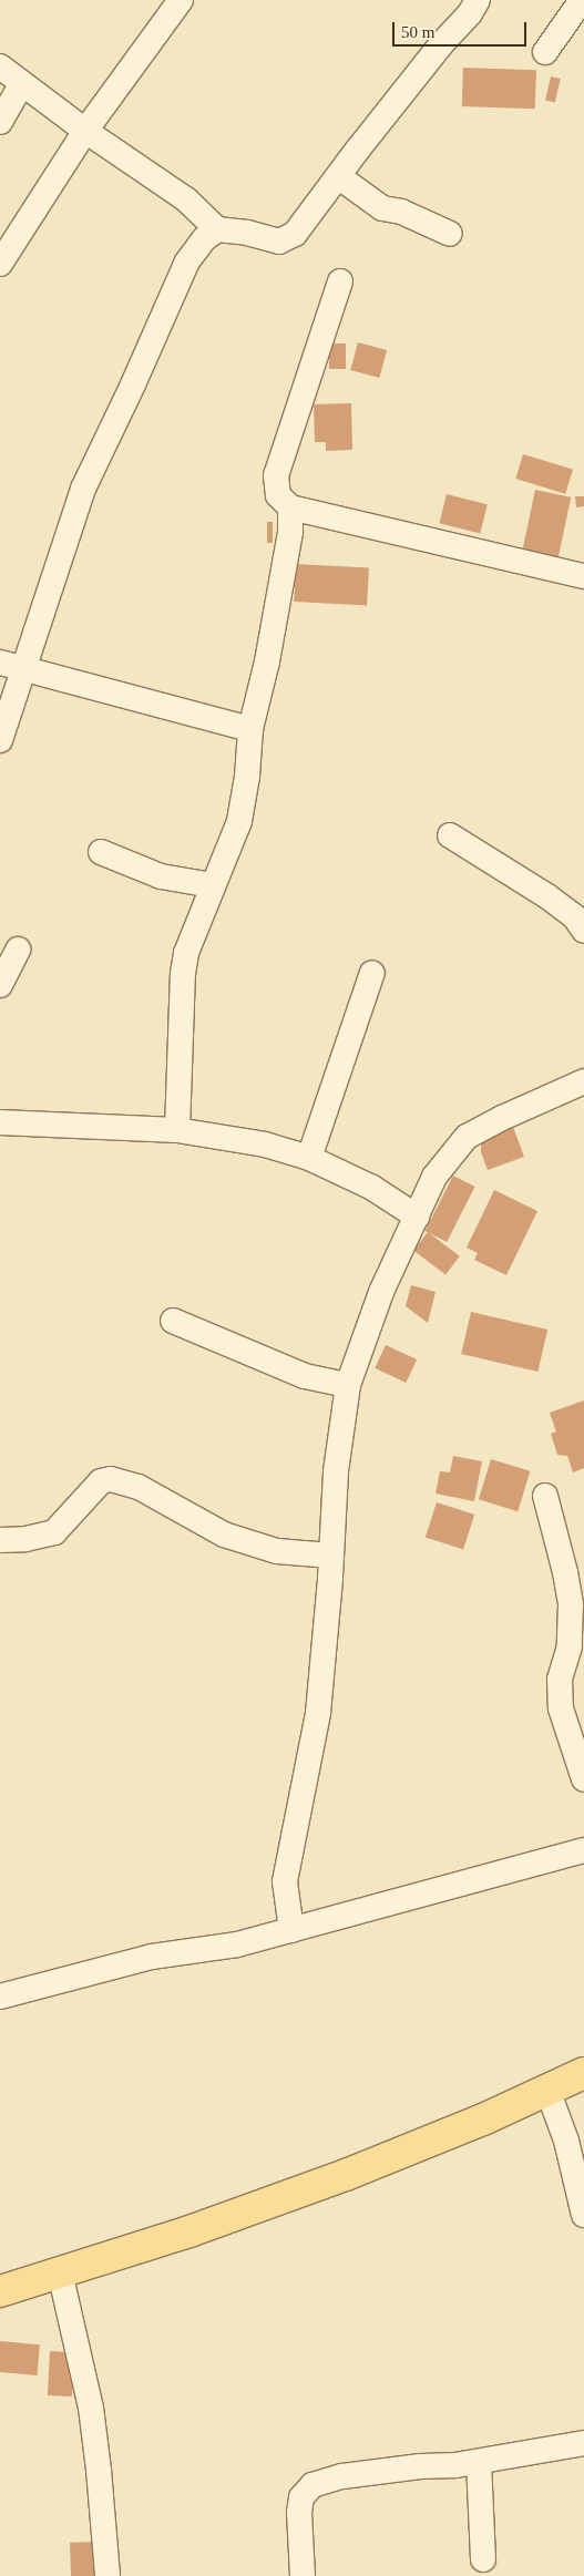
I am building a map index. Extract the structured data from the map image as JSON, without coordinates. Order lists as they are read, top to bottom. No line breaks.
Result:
{"scale_bar":"50 m"}
